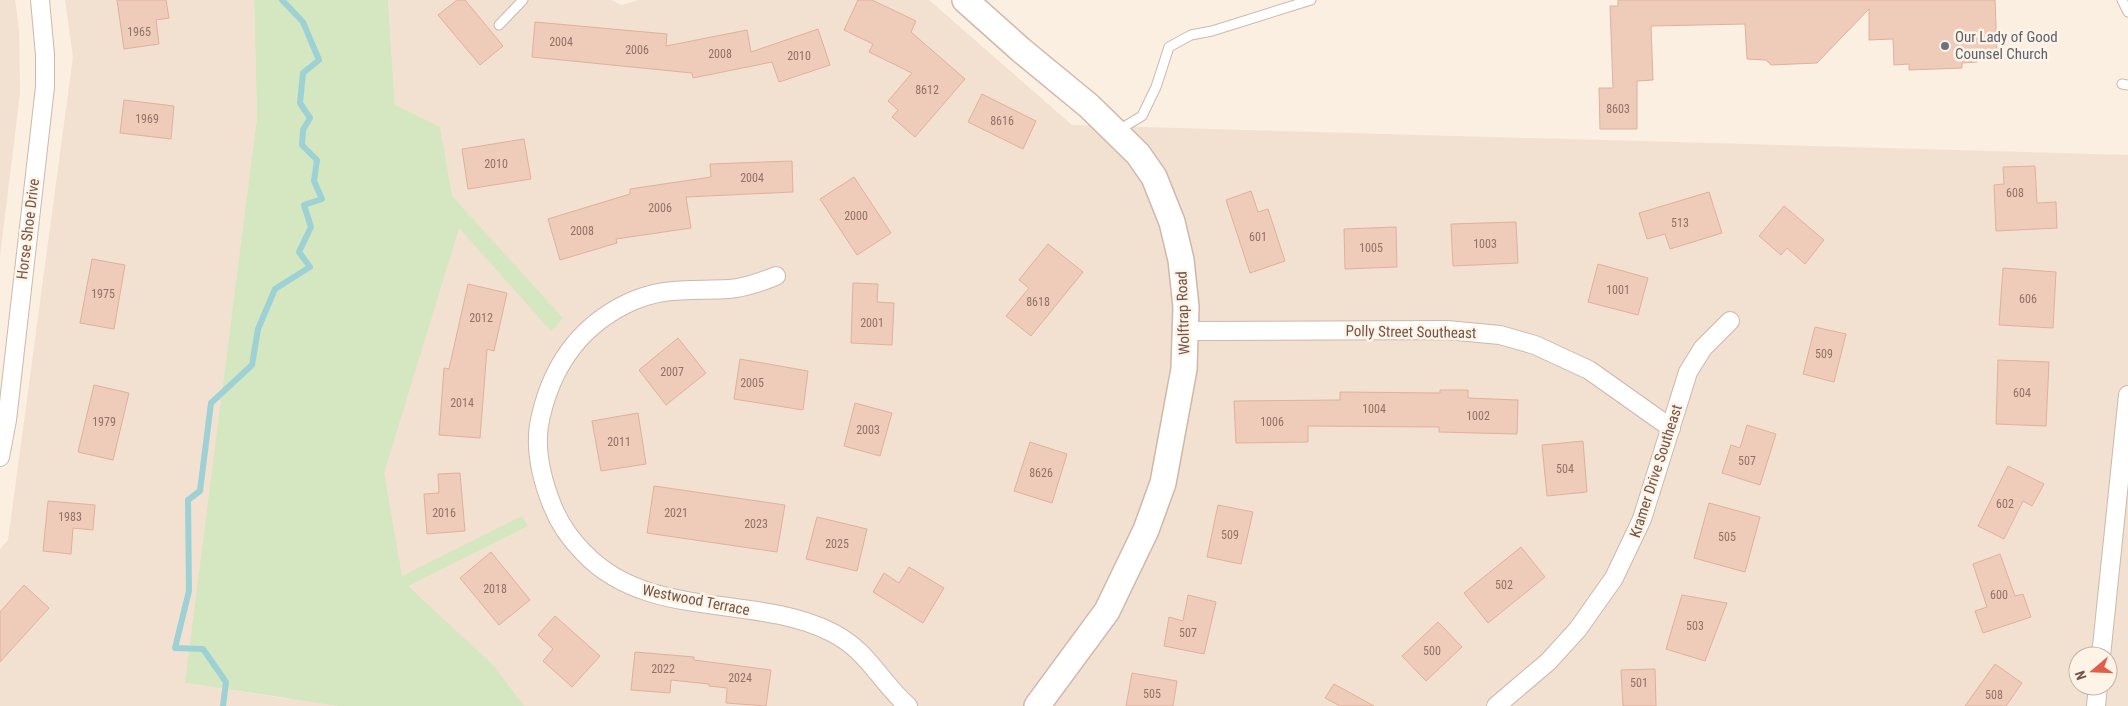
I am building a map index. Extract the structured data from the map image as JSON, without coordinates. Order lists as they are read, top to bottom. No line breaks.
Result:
{"streets":{"street":["Horse Shoe Drive","Wolftrap Road","Polly Street Southeast","Kramer Drive Southeast","Westwood Terrace"]},"crossings":[["Wolftrap Road","Polly Street Southeast"],["Polly Street Southeast","Kramer Drive Southeast"]],"places":["Our Lady of Good Counsel Church"],"house_numbers":["1965","2004","2006","2008","2010","8612","8603","1969","8616","2010","2004","608","2006","2000","513","2008","601","1003","1005","1001","1975","606","8618","2012","2001","509","2007","2005","604","2014","1004","1002","1979","1006","2003","2011","507","504","8626","602","2016","2021","1983","2023","509","505","2025","502","2018","600","503","507","500","2022","2024","501","505","508"],"north":"left"}
